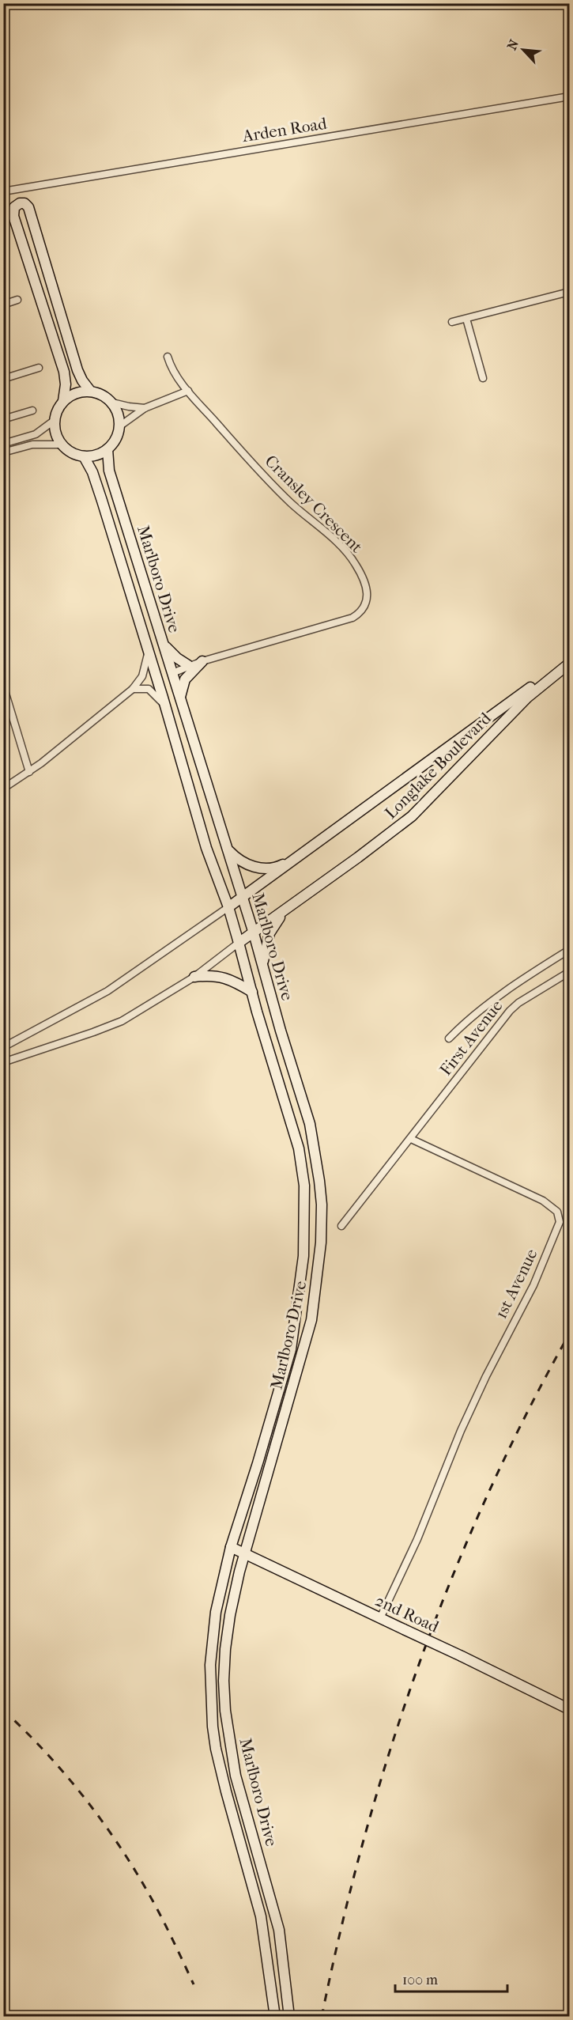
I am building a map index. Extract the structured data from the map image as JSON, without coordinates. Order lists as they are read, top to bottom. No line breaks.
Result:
{"streets":{"main road":["Marlboro Drive","Longlake Boulevard","2nd Road"],"street":["Arden Road","Cransley Crescent","First Avenue","1st Avenue"]},"crossings":[["Cransley Crescent","Marlboro Drive"],["Marlboro Drive","Longlake Boulevard"],["Marlboro Drive","2nd Road"],["First Avenue","1st Avenue"],["1st Avenue","2nd Road"]],"scale_bar":"100 m","north":"top left"}
